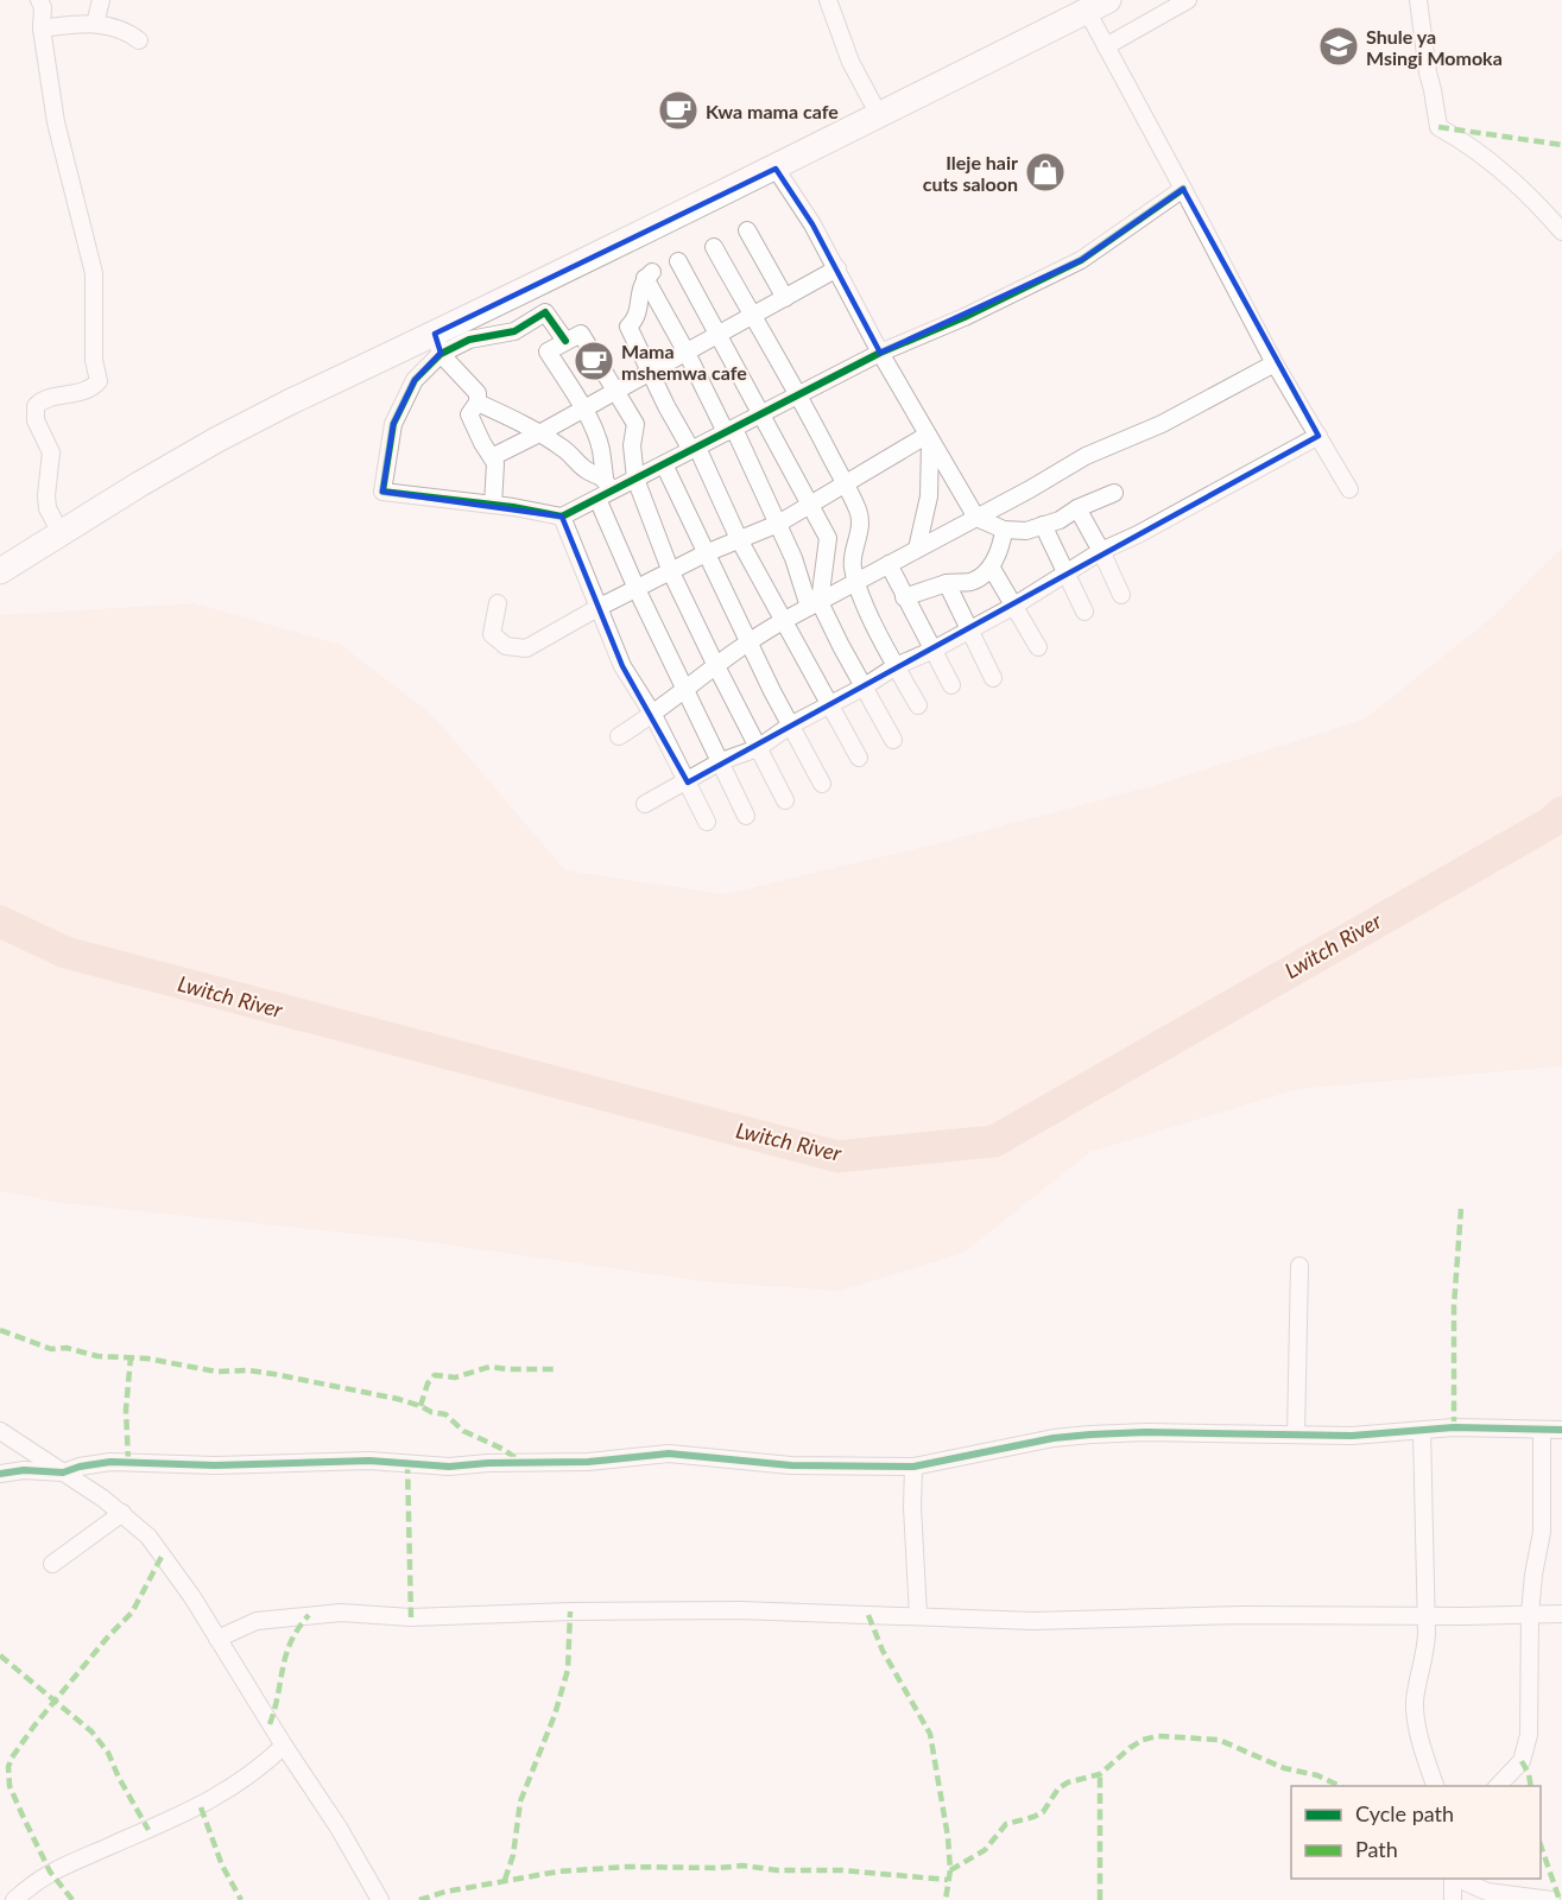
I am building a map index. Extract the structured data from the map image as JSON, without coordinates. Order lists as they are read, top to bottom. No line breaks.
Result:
{"water":["Lwitch River"],"places":{"school or university":["Shule ya Msingi Momoka"],"cafe":["Kwa mama cafe","Mama mshemwa cafe"],"shop":["Ileje hair cuts saloon"]},"legend":["Cycle path","Path"]}
